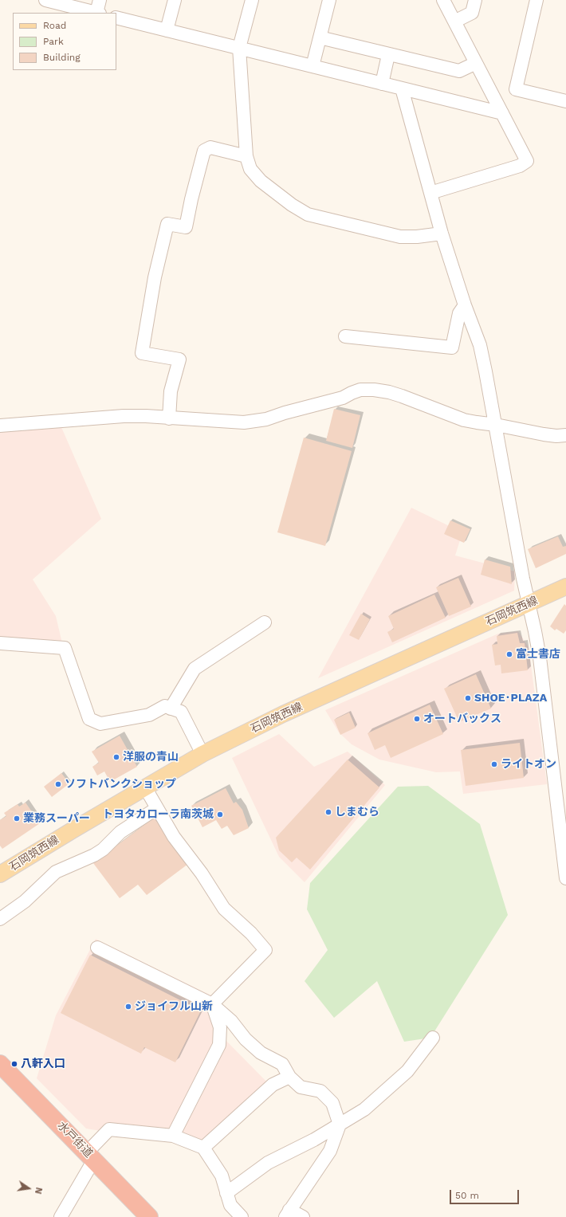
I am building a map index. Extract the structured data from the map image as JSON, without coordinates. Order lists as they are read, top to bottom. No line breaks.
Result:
{"streets":{"highway":["水戸街道"],"main road":["石岡筑西線"]},"places":["富士書店","SHOE･PLAZA","オートバックス","洋服の青山","ライトオン","ソフトバンクショップ","しまむら","トヨタカローラ南茨城","業務スーパー","ジョイフル山新","八軒入口"],"legend":["Road","Park","Building"],"scale_bar":"50 m","north":"right"}
